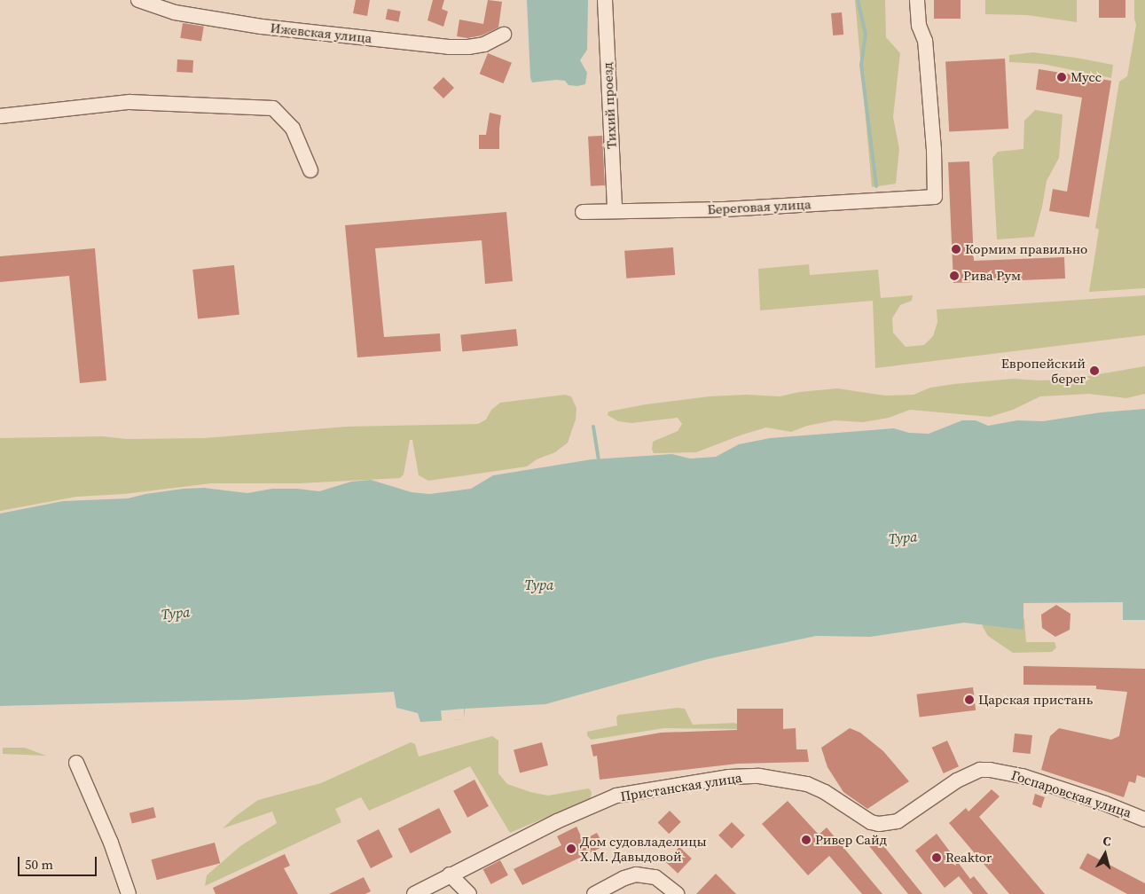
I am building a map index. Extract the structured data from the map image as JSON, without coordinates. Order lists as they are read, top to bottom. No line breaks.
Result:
{"streets":{"street":["Ижевская улица","Тихий проезд","Береговая улица","Пристанская улица","Госпаровская улица"]},"crossings":[["Тихий проезд","Береговая улица"],["Пристанская улица","Госпаровская улица"]],"water":["Тура"],"places":["Мусс","Кормим правильно","Рива Рум","Европейский берег","Царская пристань","Ривер Сайд","Дом судовладелицы Х.М. Давыдовой","Reaktor"],"scale_bar":"50 m","north":"top"}
